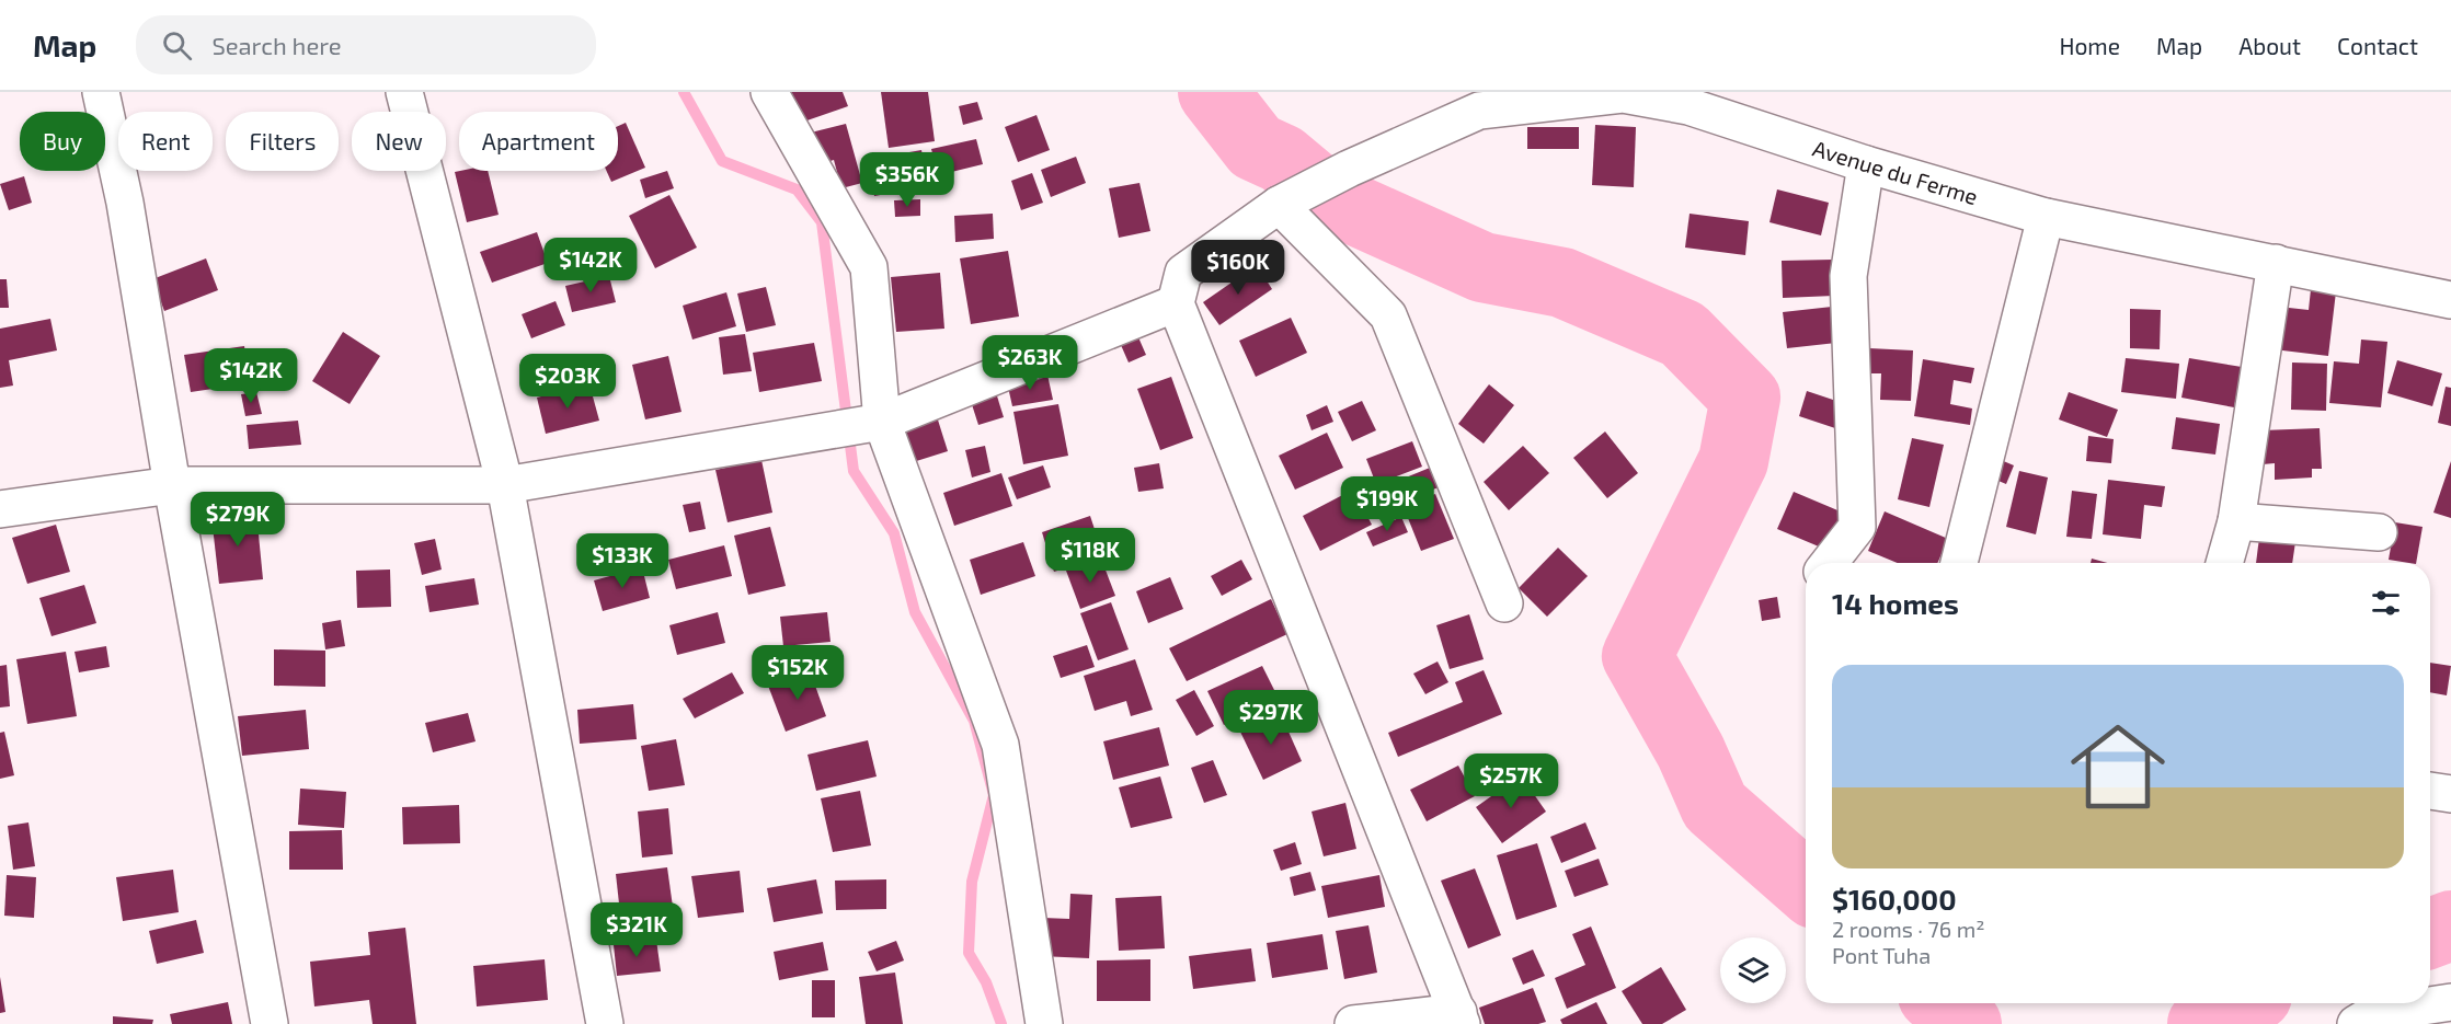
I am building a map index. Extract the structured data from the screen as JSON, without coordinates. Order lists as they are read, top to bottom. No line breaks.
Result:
{"streets":{"street":["Avenue du Ferme"]},"page":{"header":"Map","search":"Search here","nav":["Home","Map","About","Contact"],"chip":["Buy","Rent","Filters","New","Apartment"],"price":["$356K","$142K","$160K","$263K","$142K","$203K","$199K","$279K","$118K","$133K","$152K","$297K","$257K","$321K"],"heading":"14 homes","list":[{"name":"$160,000","note":"2 rooms · 76 m² · Pont Tuha"}]}}
